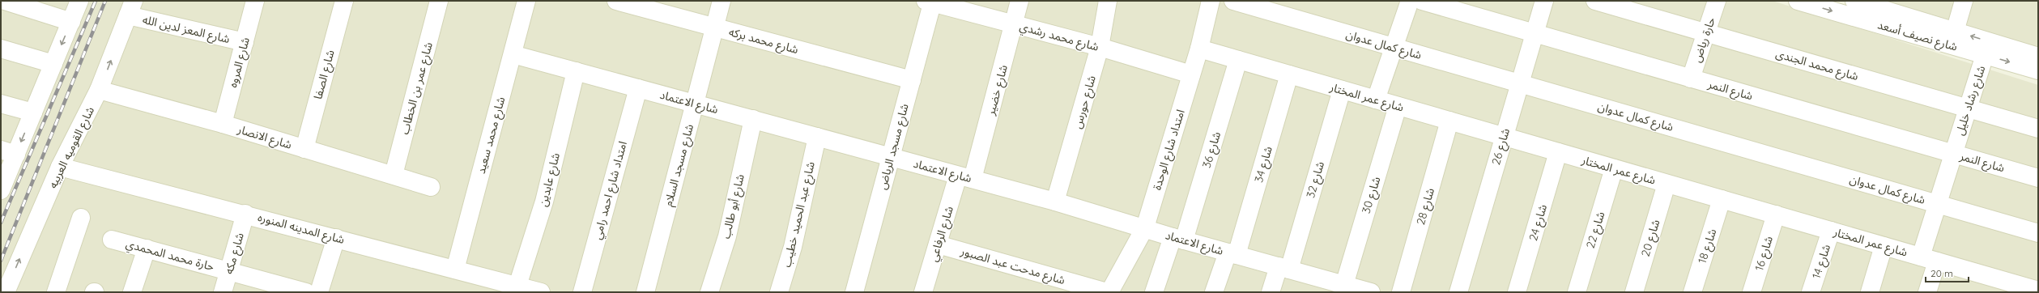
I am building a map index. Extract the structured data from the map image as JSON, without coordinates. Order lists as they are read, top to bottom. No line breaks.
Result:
{"streets":{"street":["شارع المعز لدين الله","شارع نصيف أسعد","شارع محمد رشدي","حارة رياض","شارع محمد بركه","شارع كمال عدوان","شارع المروه","شارع محمد الجندى","شارع الصفا","شارع عمر بن الخطاب","شارع خضير","شارع النمر","شارع عمر المختار","شارع رشاد خليل","شارع الاعتماد","شارع حورس","شارع محمد سعيد","شارع الانصار","شارع مسجد الرياض","شارع 26","شارع القوميه العربيه","امتداد شارع الوحدة","شارع 36","شارع 34","شارع مسجد السلام","شارع عابدين","شارع 32","امتداد شارع احمد رامي","شارع 30","شارع أبو طالب","شارع 28","شارع عبد الحميد خطيب","شارع 24","شارع المدينه المنوره","شارع 22","شارع الرفاعي","شارع 20","شارع 18","شارع مكه","شارع 16","حارة محمد المحمدي","شارع 14","شارع مدحت عبد الصبور"]},"crossings":[["شارع المعز لدين الله","شارع المروه"],["شارع المعز لدين الله","شارع القوميه العربيه"],["شارع نصيف أسعد","شارع رشاد خليل"],["شارع محمد رشدي","شارع خضير"],["شارع محمد رشدي","شارع حورس"],["شارع محمد رشدي","شارع مسجد الرياض"],["شارع محمد رشدي","امتداد شارع الوحدة"],["حارة رياض","شارع محمد الجندى"],["حارة رياض","شارع النمر"],["شارع محمد بركه","شارع مسجد الرياض"],["شارع محمد بركه","شارع مسجد السلام"],["شارع كمال عدوان","شارع رشاد خليل"],["شارع كمال عدوان","شارع 26"],["شارع المروه","شارع الانصار"],["شارع محمد الجندى","شارع رشاد خليل"],["شارع الصفا","شارع الانصار"],["شارع عمر بن الخطاب","شارع الانصار"],["شارع خضير","شارع الاعتماد"],["شارع خضير","شارع الرفاعي"],["شارع النمر","شارع رشاد خليل"],["شارع النمر","شارع 26"],["شارع عمر المختار","شارع رشاد خليل"],["شارع عمر المختار","شارع 26"],["شارع عمر المختار","امتداد شارع الوحدة"],["شارع عمر المختار","شارع 36"],["شارع عمر المختار","شارع 34"],["شارع عمر المختار","شارع 32"],["شارع عمر المختار","شارع 30"],["شارع عمر المختار","شارع 28"],["شارع عمر المختار","شارع 24"],["شارع عمر المختار","شارع 22"],["شارع عمر المختار","شارع 20"],["شارع عمر المختار","شارع 18"],["شارع عمر المختار","شارع 16"],["شارع عمر المختار","شارع 14"],["شارع الاعتماد","شارع حورس"],["شارع الاعتماد","شارع محمد سعيد"],["شارع الاعتماد","شارع مسجد الرياض"],["شارع الاعتماد","امتداد شارع الوحدة"],["شارع الاعتماد","شارع 36"],["شارع الاعتماد","شارع 34"],["شارع الاعتماد","شارع مسجد السلام"],["شارع الاعتماد","شارع عابدين"],["شارع الاعتماد","شارع 32"],["شارع الاعتماد","امتداد شارع احمد رامي"],["شارع الاعتماد","شارع 30"],["شارع الاعتماد","شارع أبو طالب"],["شارع الاعتماد","شارع عبد الحميد خطيب"],["شارع الاعتماد","شارع الرفاعي"],["شارع محمد سعيد","شارع المدينه المنوره"],["شارع الانصار","شارع القوميه العربيه"],["شارع القوميه العربيه","شارع المدينه المنوره"],["شارع عابدين","شارع المدينه المنوره"],["شارع المدينه المنوره","شارع مكه"],["شارع الرفاعي","شارع مدحت عبد الصبور"],["شارع مكه","حارة محمد المحمدي"]],"scale_bar":"20 m"}
